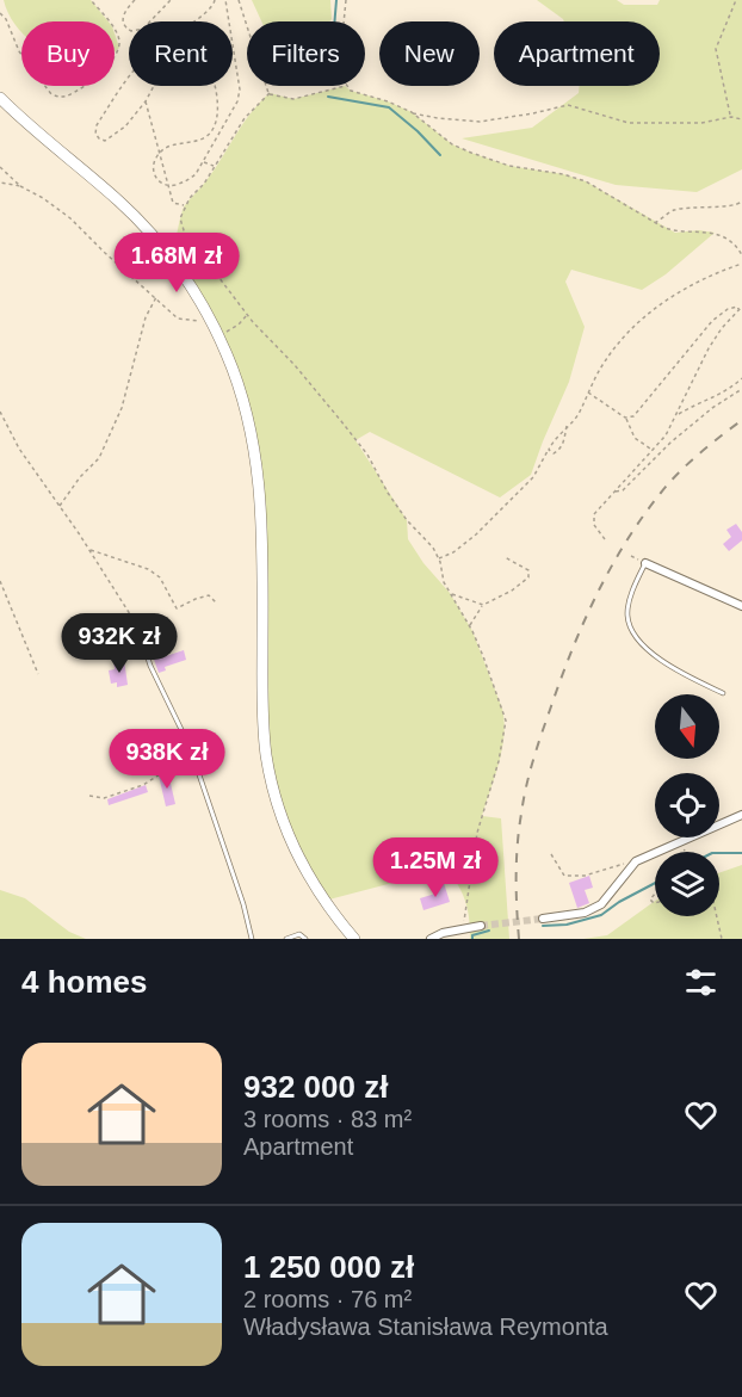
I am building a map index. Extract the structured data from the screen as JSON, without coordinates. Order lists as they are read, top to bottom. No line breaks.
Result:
{"north":"bottom","page":{"chip":["Buy","Rent","Filters","New","Apartment"],"price":["1.68M zł","932K zł","938K zł","1.25M zł"],"heading":"4 homes","list":[{"name":"932 000 zł","note":"3 rooms · 83 m² · Apartment"},{"name":"1 250 000 zł","note":"2 rooms · 76 m² · Władysława Stanisława Reymonta"}]}}
